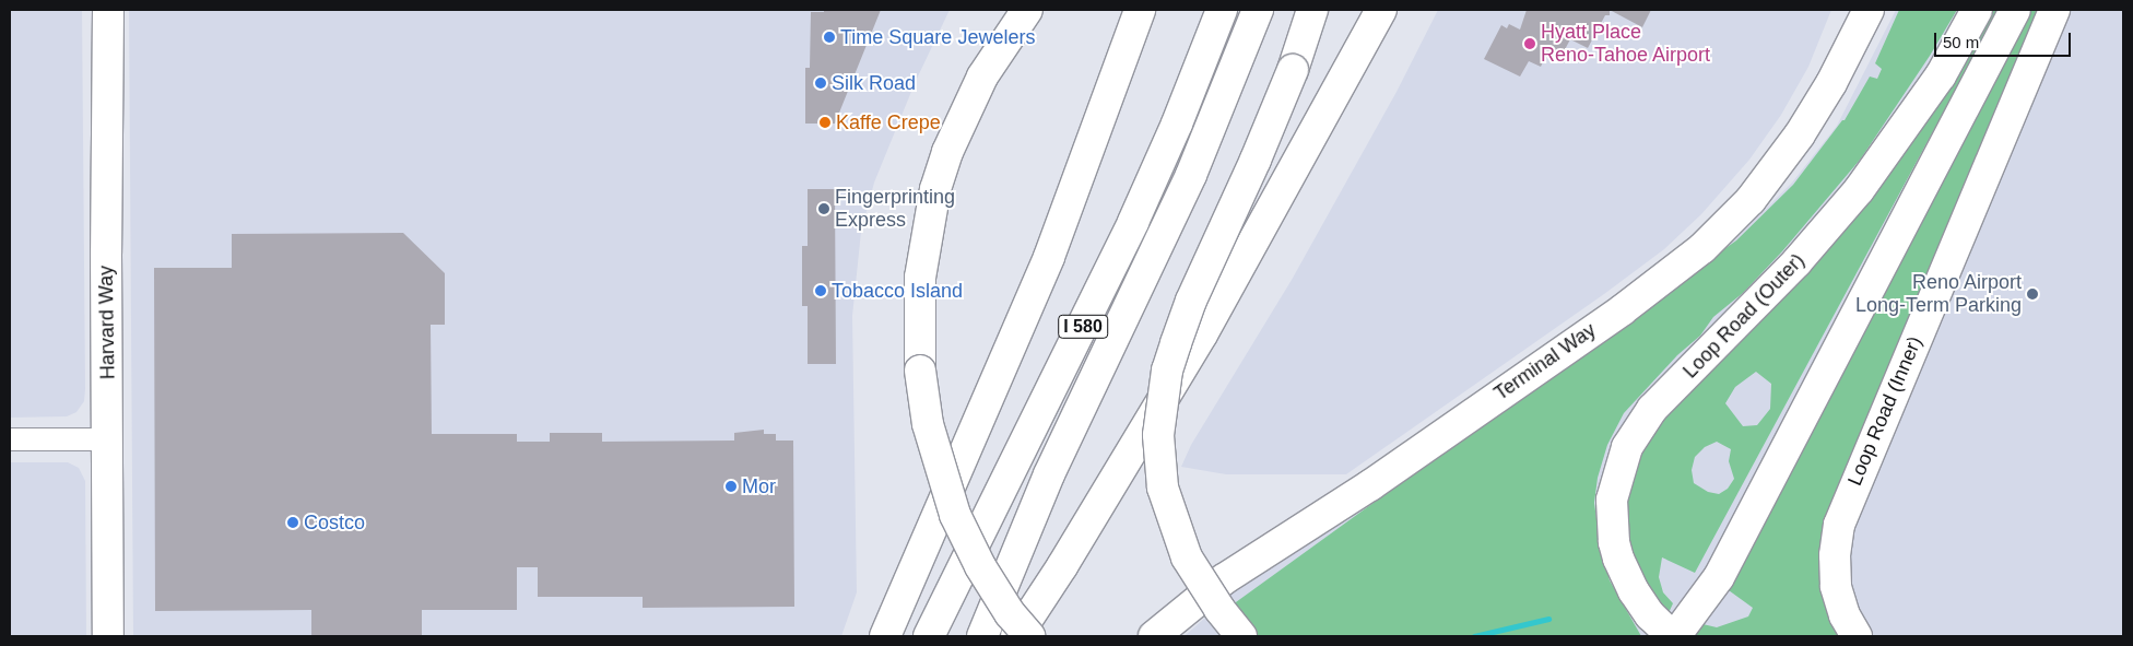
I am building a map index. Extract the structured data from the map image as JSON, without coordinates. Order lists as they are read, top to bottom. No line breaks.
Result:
{"streets":{"main road":["Loop Road (Outer)","Harvard Way","I 580","Terminal Way","Loop Road (Inner)"]},"places":["Time Square Jewelers","Hyatt Place Reno-Tahoe Airport","Silk Road","Kaffe Crepe","Fingerprinting Express","Tobacco Island","Reno Airport Long-Term Parking","Mor","Costco"],"scale_bar":"50 m"}
